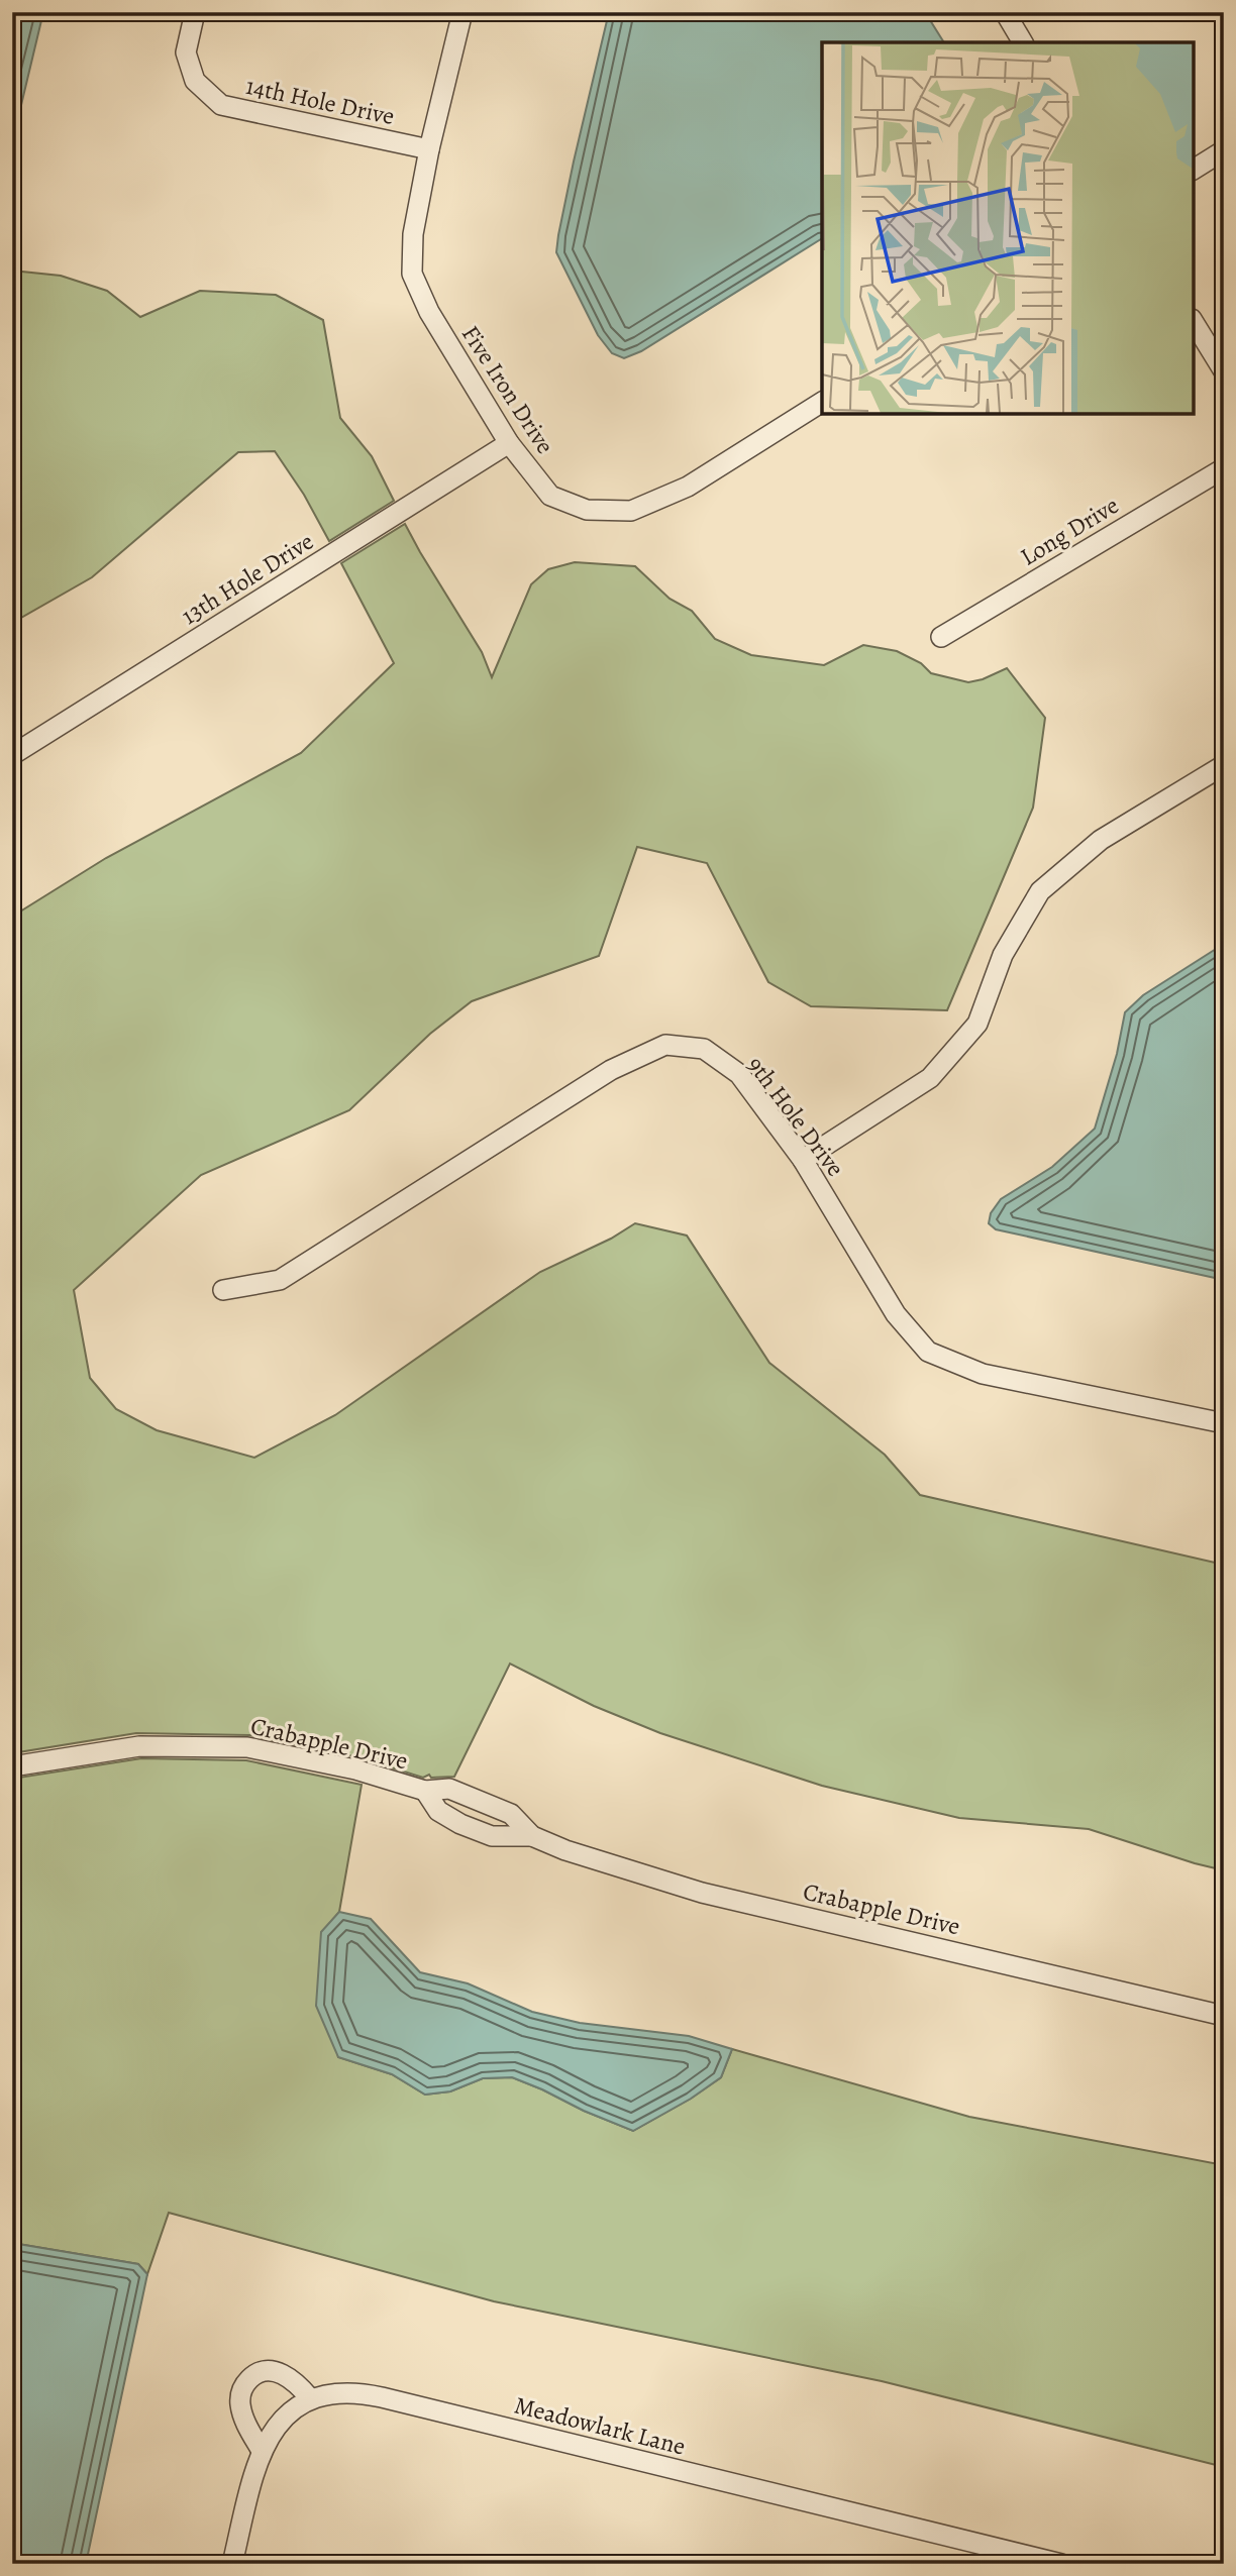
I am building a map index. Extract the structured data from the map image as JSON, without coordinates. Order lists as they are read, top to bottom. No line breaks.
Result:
{"streets":{"street":["14th Hole Drive","Five Iron Drive","Long Drive","13th Hole Drive","9th Hole Drive","Crabapple Drive","Meadowlark Lane"]},"crossings":[["14th Hole Drive","Five Iron Drive"],["Five Iron Drive","13th Hole Drive"]]}
